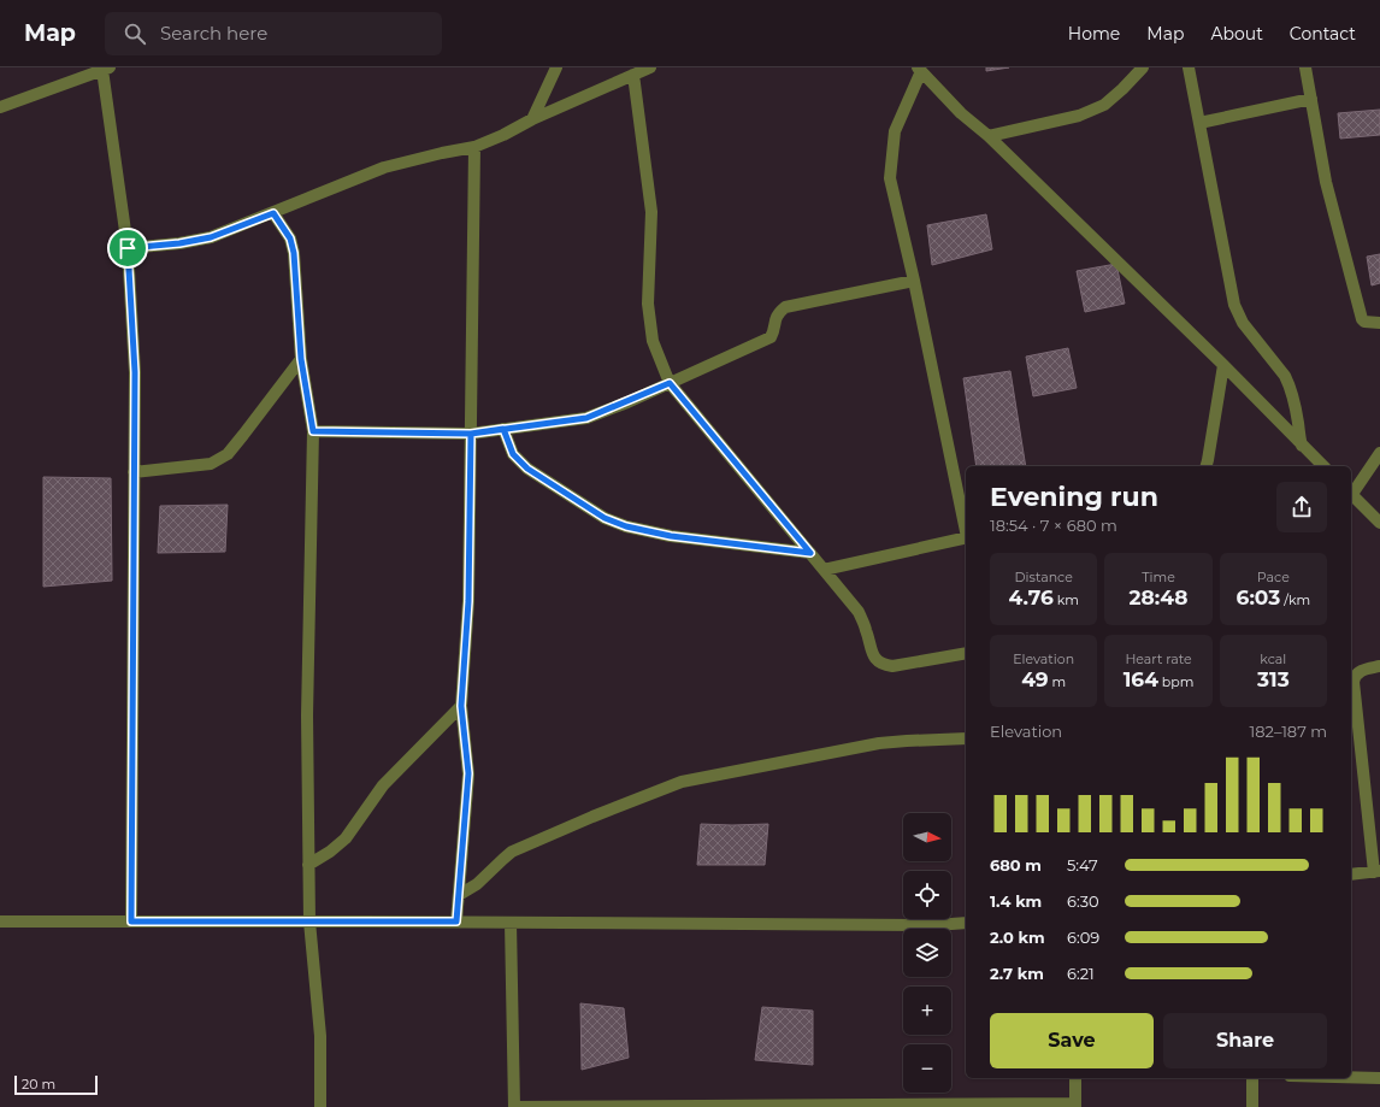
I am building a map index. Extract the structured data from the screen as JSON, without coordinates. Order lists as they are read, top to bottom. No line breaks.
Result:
{"scale_bar":"20 m","north":"right","page":{"header":"Map","search":"Search here","nav":["Home","Map","About","Contact"],"heading":["Evening run","18:54 · 7 × 680 m"],"stats":[["Distance","4.76 km"],["Time","28:48"],["Pace","6:03 /km"],["Elevation","49 m"],["Heart rate","164 bpm"],["kcal","313"]],"chart":["Elevation","182–187 m"],"map_buttons":["+","−"],"list":[{"name":"680 m","note":"5:47"},{"name":"1.4 km","note":"6:30"},{"name":"2.0 km","note":"6:09"},{"name":"2.7 km","note":"6:21"}],"buttons":["Save","Share"],"scale":"20 m"}}
